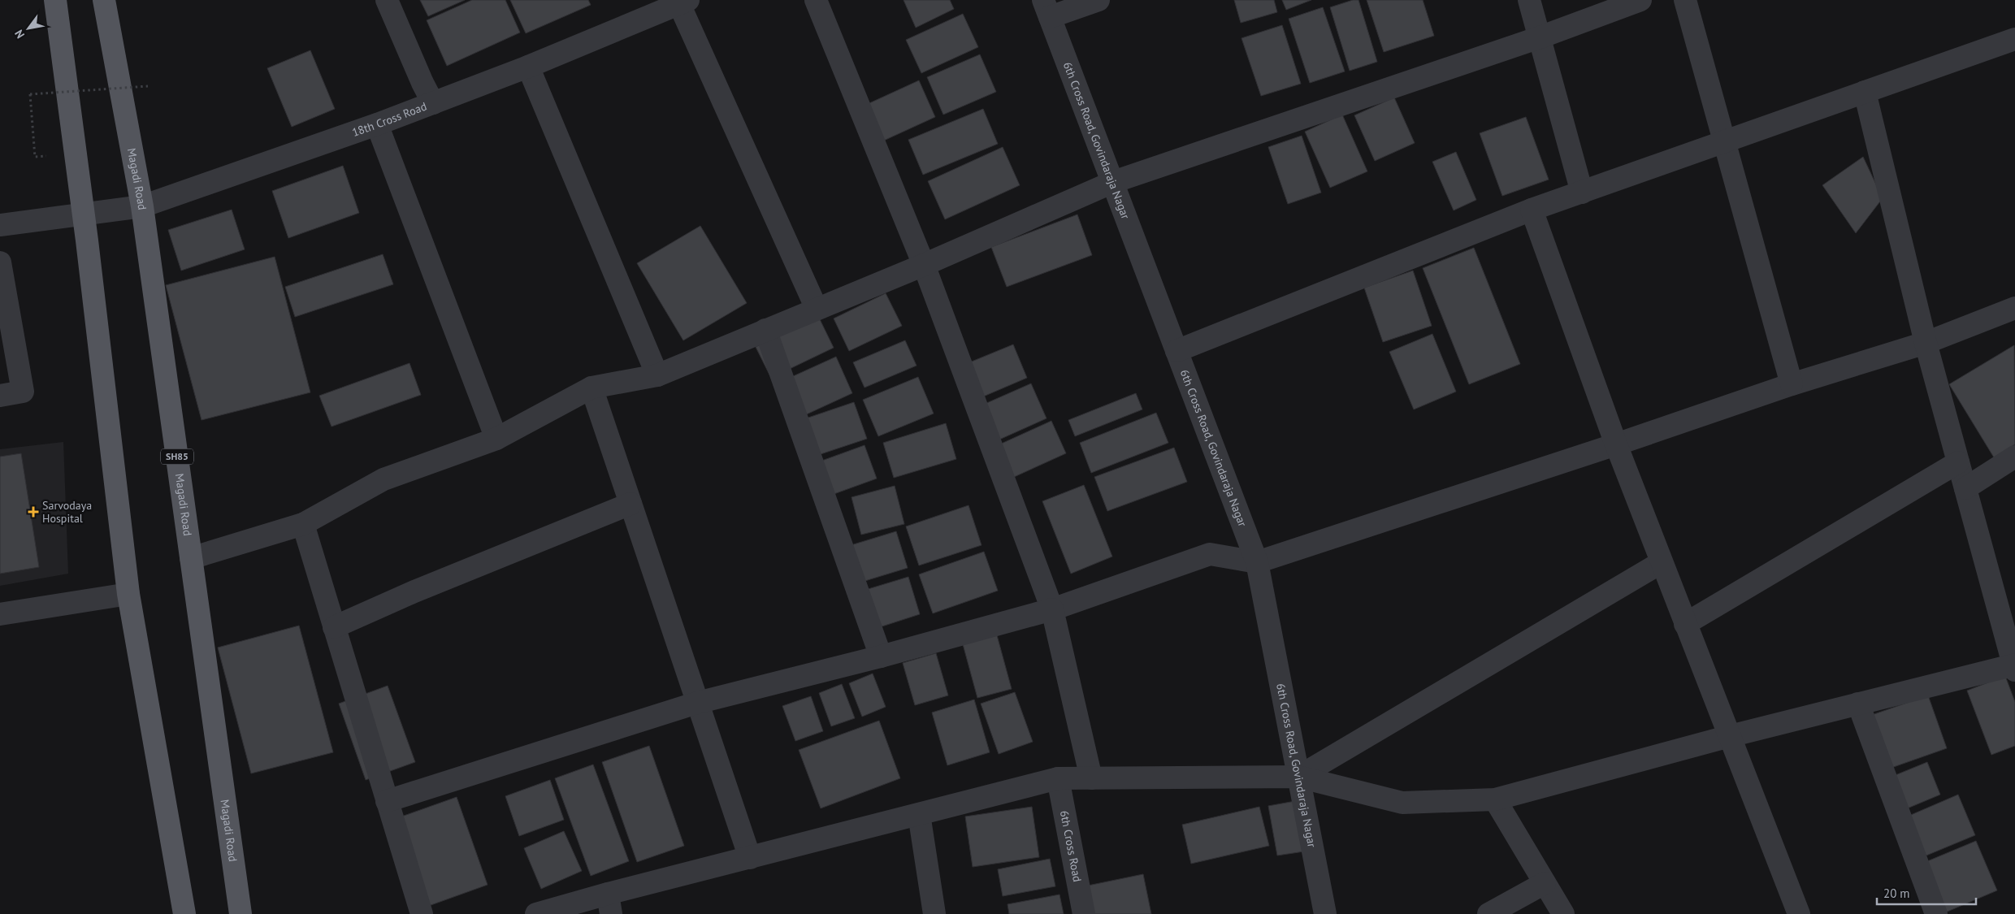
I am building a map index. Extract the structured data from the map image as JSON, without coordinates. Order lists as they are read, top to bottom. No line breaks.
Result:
{"streets":{"main road":["Magadi Road","SH85"],"street":["18th Cross Road","6th Cross Road, Govindaraja Nagar","6th Cross Road"]},"crossings":[["18th Cross Road","Magadi Road"]],"places":{"health":["Sarvodaya Hospital"]},"scale_bar":"20 m","north":"bottom left"}
